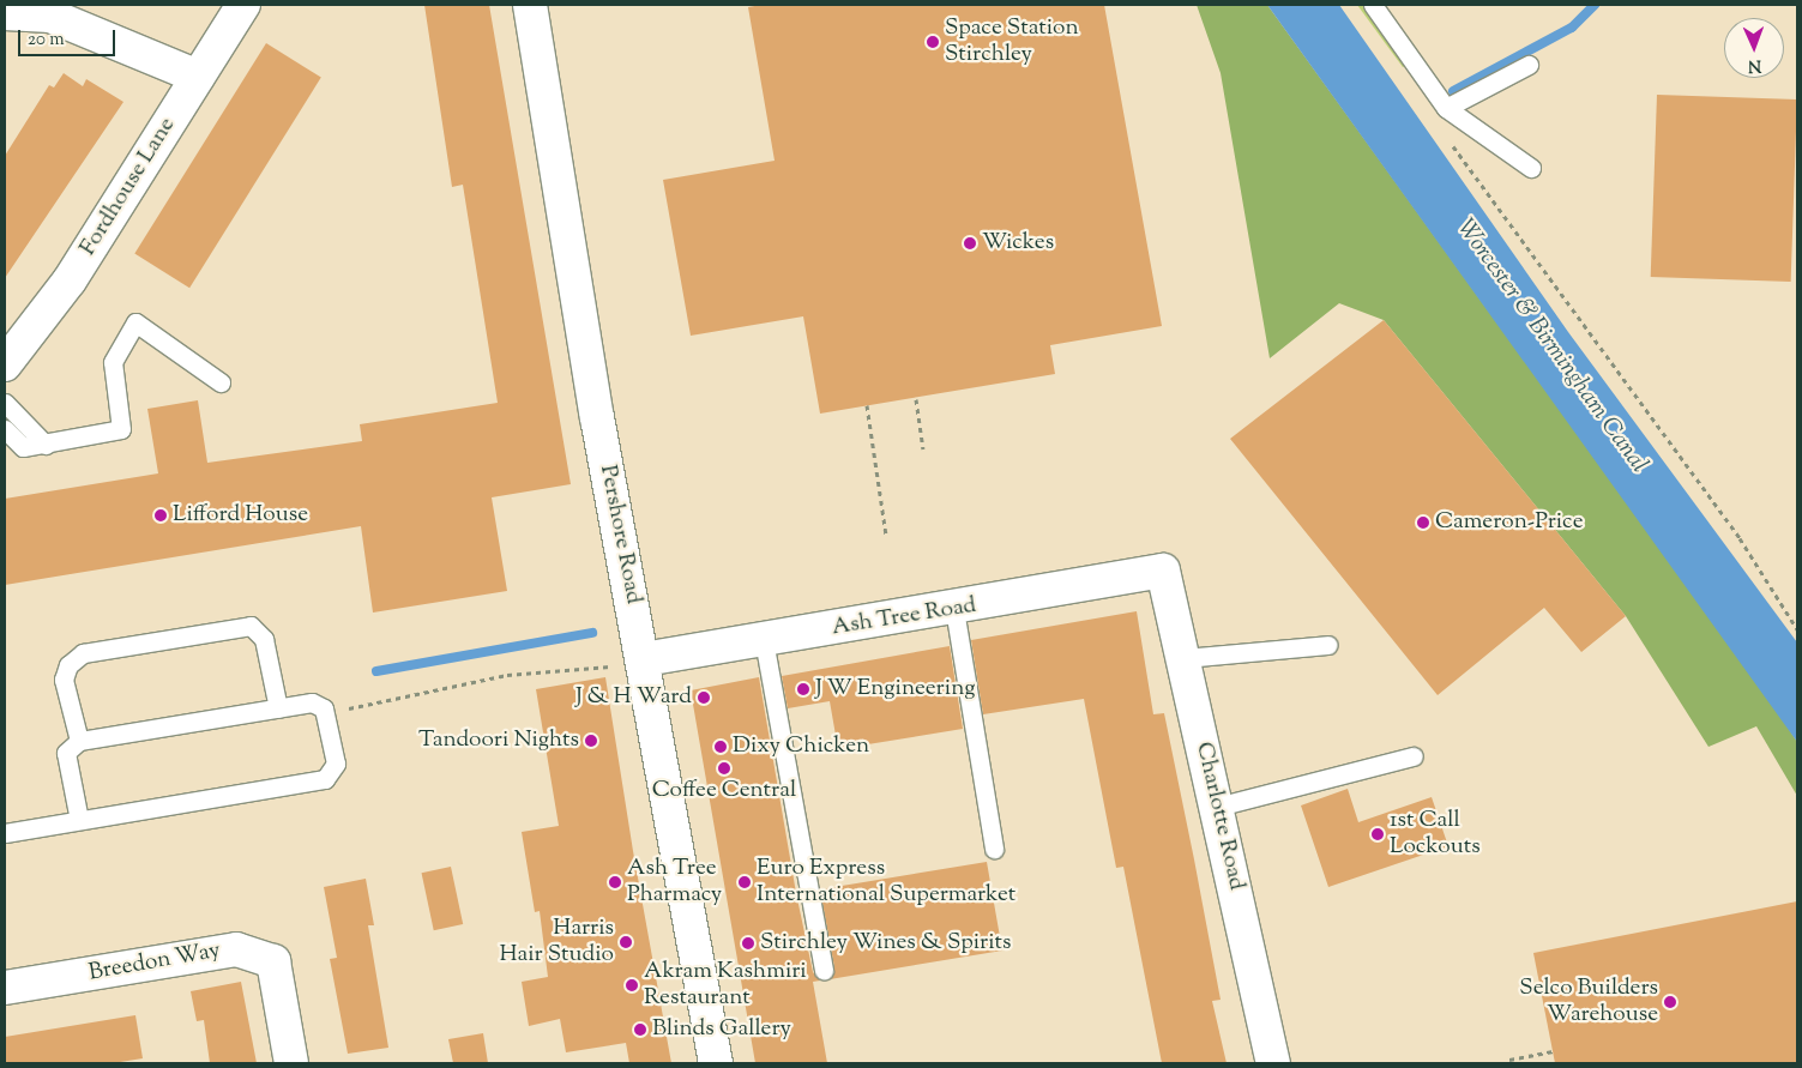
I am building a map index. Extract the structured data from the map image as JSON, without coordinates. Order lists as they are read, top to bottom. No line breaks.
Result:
{"streets":{"street":["Fordhouse Lane","Pershore Road","Ash Tree Road","Charlotte Road","Breedon Way"]},"crossings":[["Pershore Road","Ash Tree Road"],["Ash Tree Road","Charlotte Road"]],"water":["Worcester & Birmingham Canal"],"places":["Space Station Stirchley","Wickes","Lifford House","Cameron-Price","J W Engineering","J & H Ward","Tandoori Nights","Dixy Chicken","Coffee Central","1st Call Lockouts","Ash Tree Pharmacy","Euro Express International Supermarket","Harris Hair Studio","Stirchley Wines & Spirits","Akram Kashmiri Restaurant","Selco Builders Warehouse","Blinds Gallery"],"scale_bar":"20 m","north":"bottom"}
